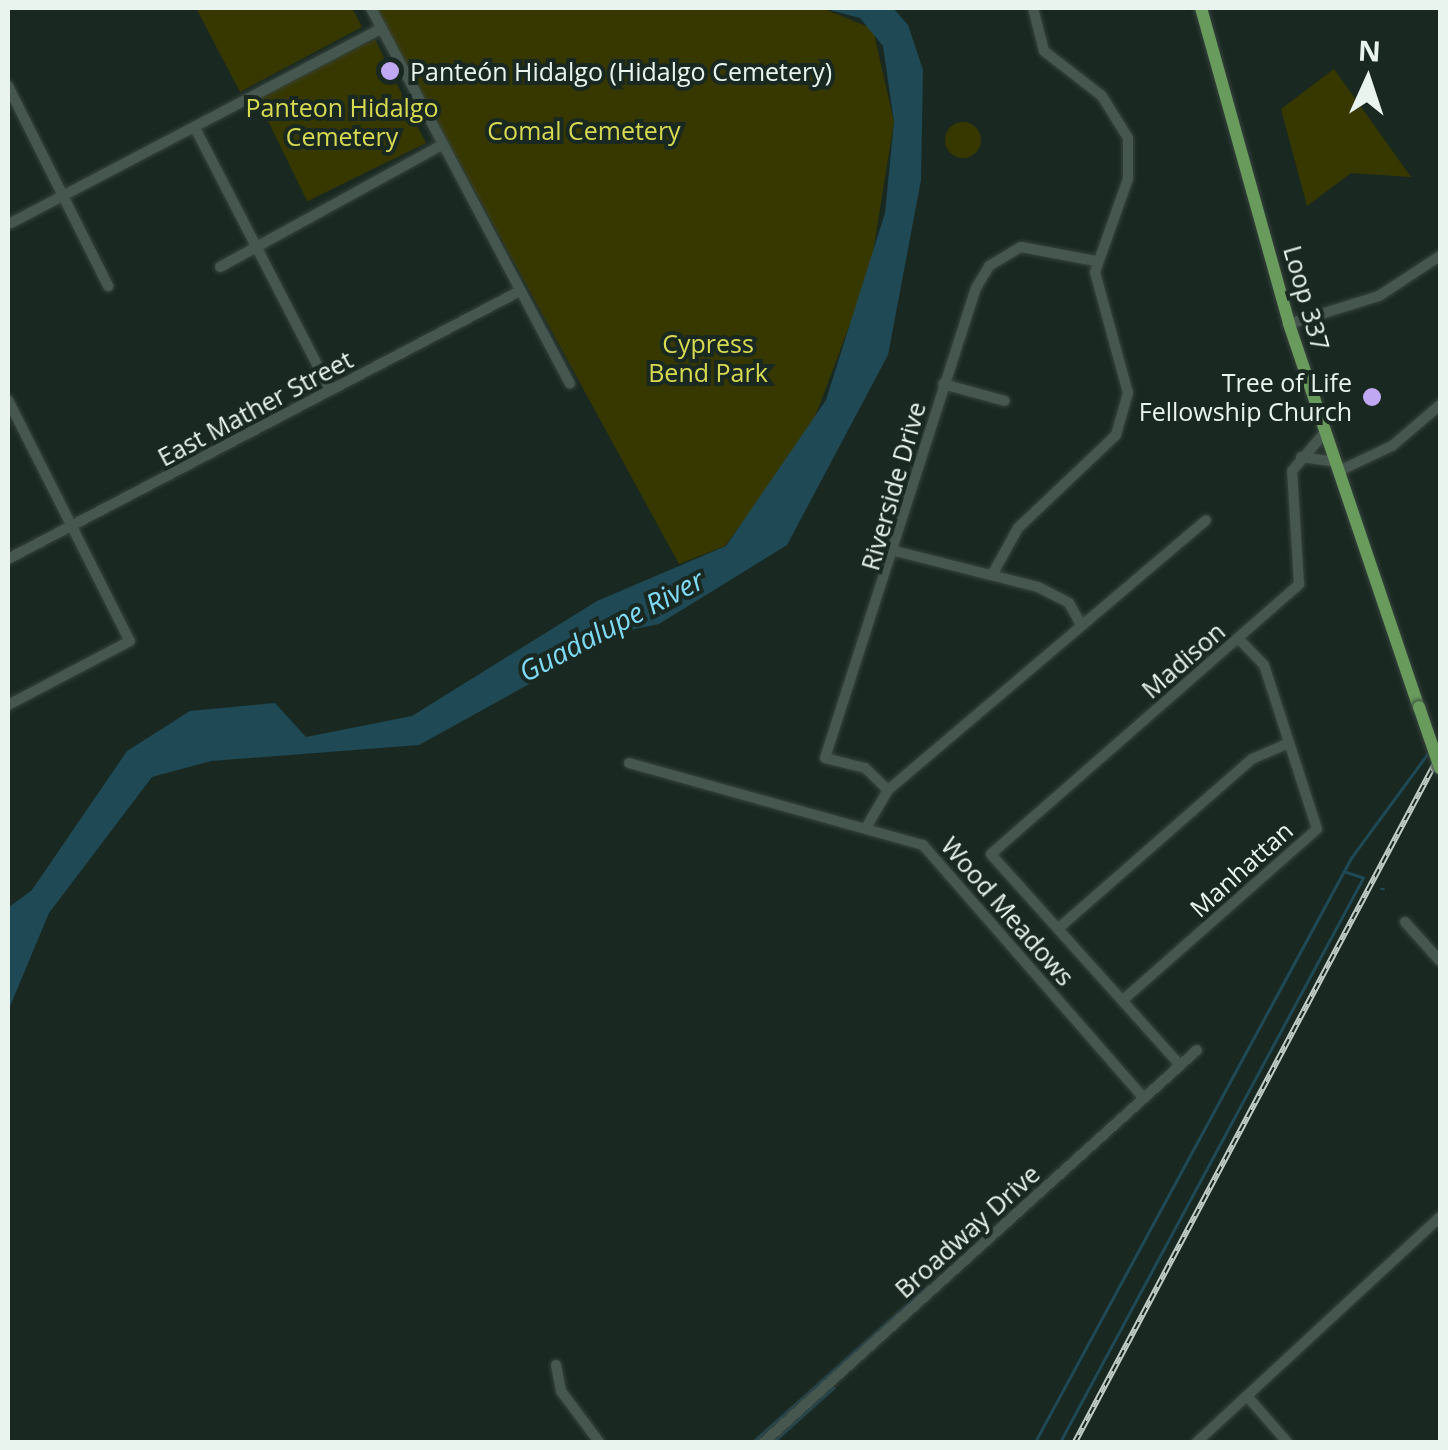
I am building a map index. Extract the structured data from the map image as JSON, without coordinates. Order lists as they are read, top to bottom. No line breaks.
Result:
{"streets":{"main road":["Loop 337"],"street":["East Mather Street","Riverside Drive","Madison","Manhattan","Wood Meadows","Broadway Drive"]},"crossings":[["Madison","Manhattan"],["Wood Meadows","Broadway Drive"]],"water":["Guadalupe River"],"parks":["Panteon Hidalgo Cemetery","Comal Cemetery","Cypress Bend Park"],"places":["Panteón Hidalgo (Hidalgo Cemetery)","Tree of Life Fellowship Church"],"north":"top"}
